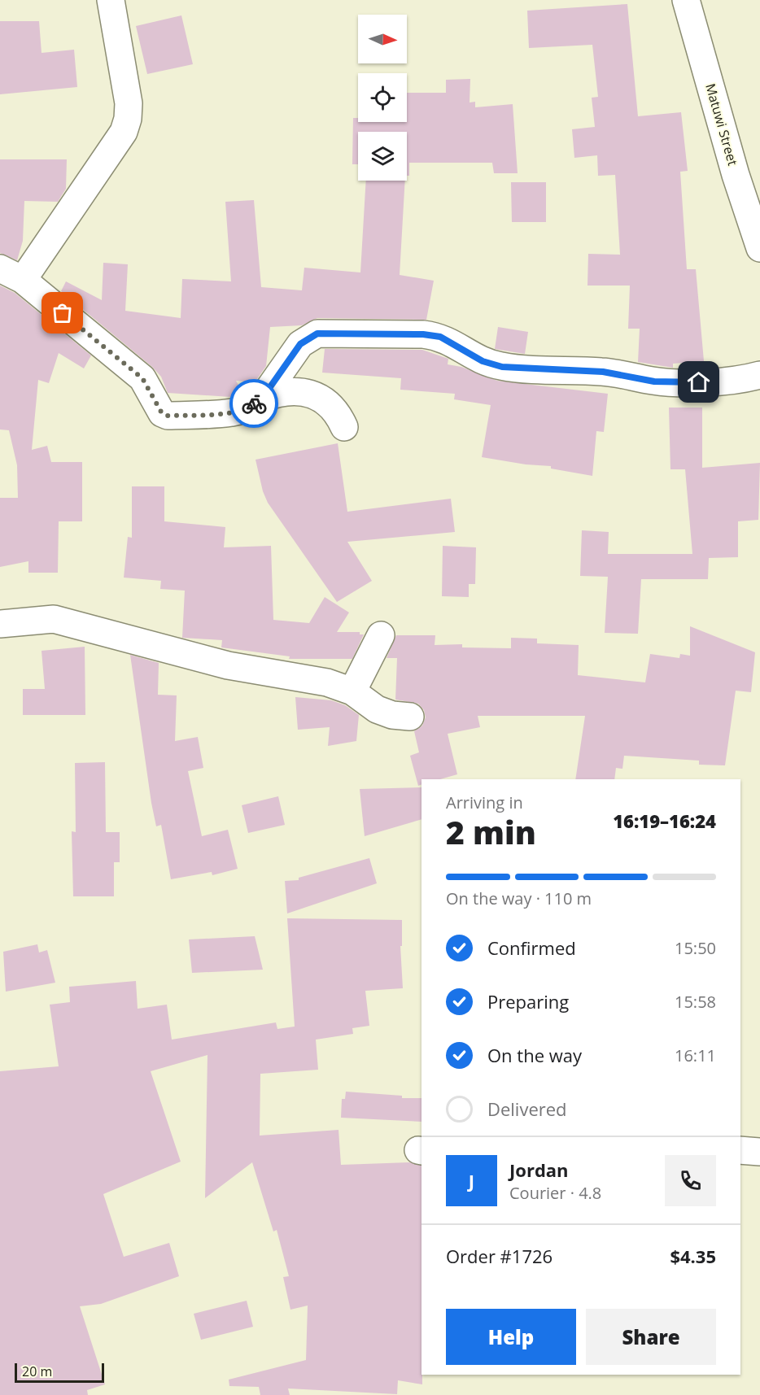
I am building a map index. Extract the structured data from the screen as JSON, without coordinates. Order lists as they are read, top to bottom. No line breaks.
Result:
{"streets":{"street":["Matuwi Street"]},"scale_bar":"20 m","north":"right","page":{"heading":["2 min","Arriving in","16:19–16:24"],"panel":["Jordan","Courier · 4.8","Order #1726","$4.35"],"bar":"On the way · 110 m","list":[["Confirmed","15:50"],["Preparing","15:58"],["On the way","16:11"],"Delivered"],"round":"J","buttons":["Help","Share"],"scale":"20 m"}}
